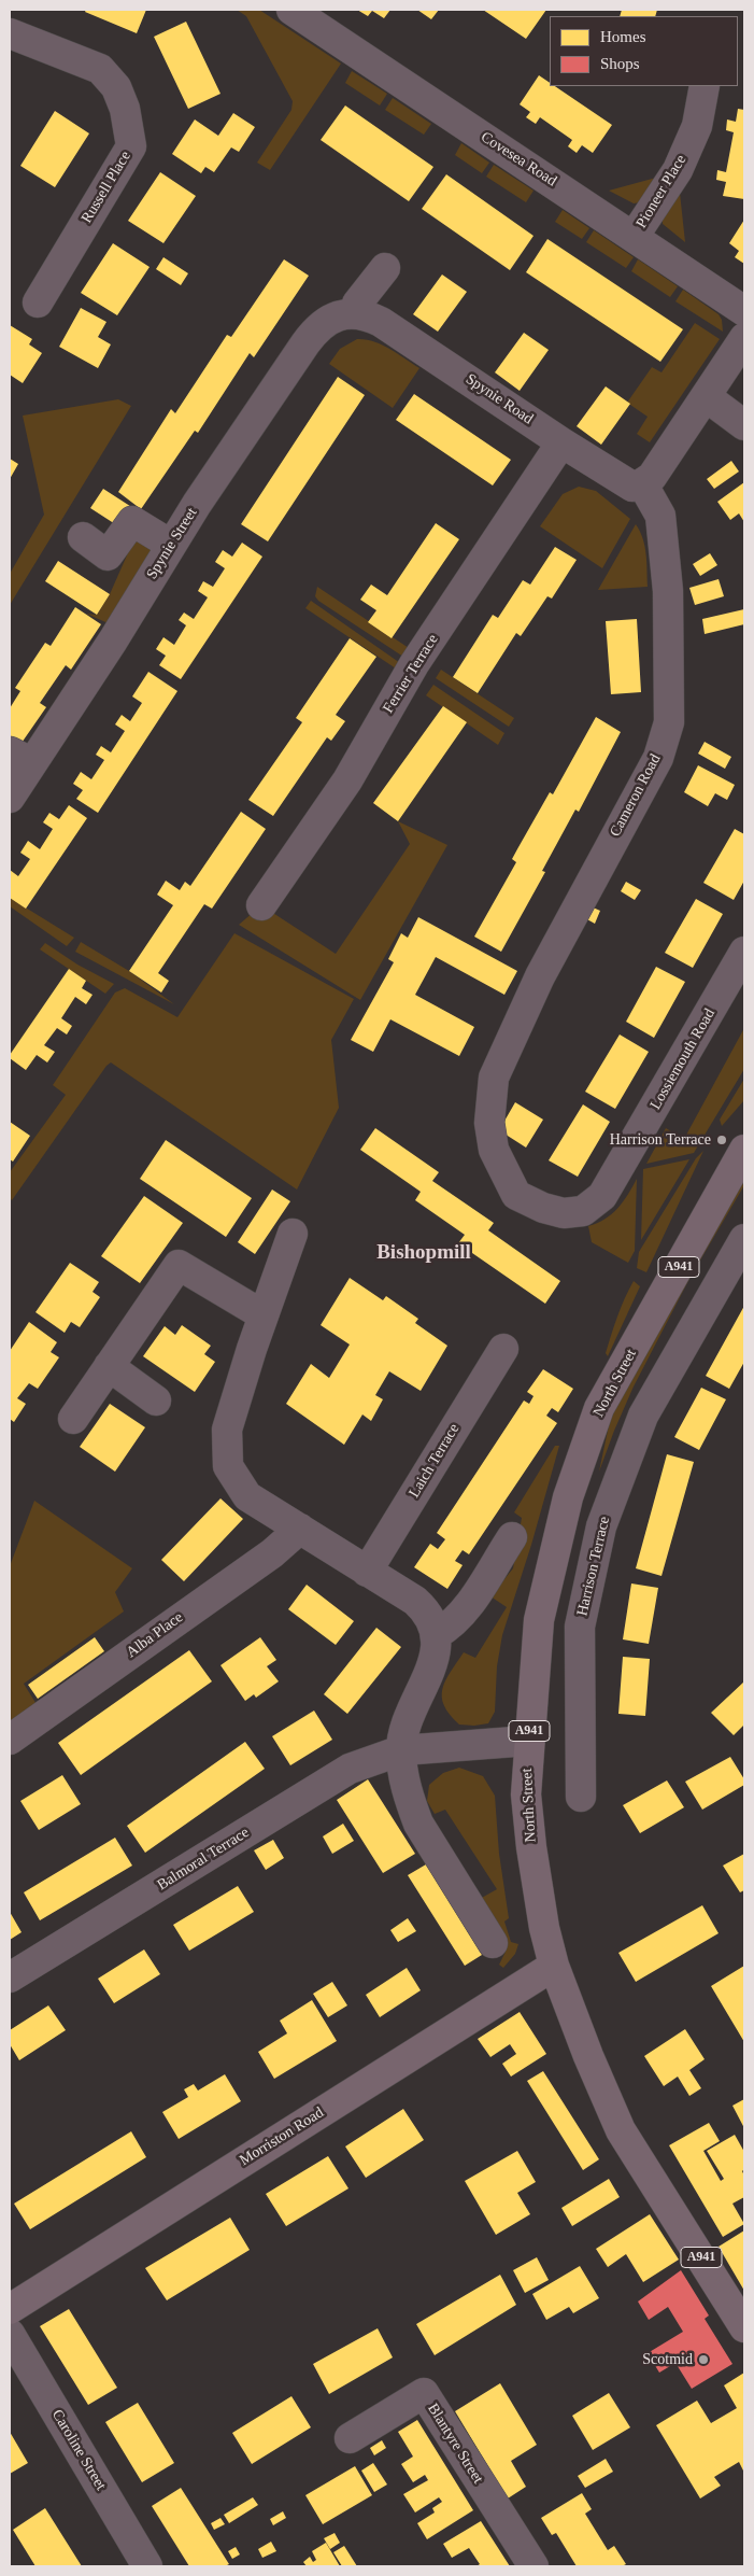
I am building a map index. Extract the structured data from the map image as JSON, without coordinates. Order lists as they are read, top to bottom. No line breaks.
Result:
{"streets":{"main road":["A941","North Street","Morriston Road"],"street":["Covesea Road","Russell Place","Pioneer Place","Spynie Road","Spynie Street","Ferrier Terrace","Cameron Road","Lossiemouth Road","Laich Terrace","Harrison Terrace","Alba Place","Balmoral Terrace","Blantyre Street","Caroline Street"]},"crossings":[["Covesea Road","Pioneer Place"],["Spynie Road","Spynie Street"],["Spynie Road","Ferrier Terrace"],["Spynie Road","Cameron Road"],["Cameron Road","Lossiemouth Road"],["North Street","Balmoral Terrace"],["North Street","Morriston Road"]],"districts":["Bishopmill"],"places":["Harrison Terrace","Scotmid"],"legend":["Homes","Shops"]}
